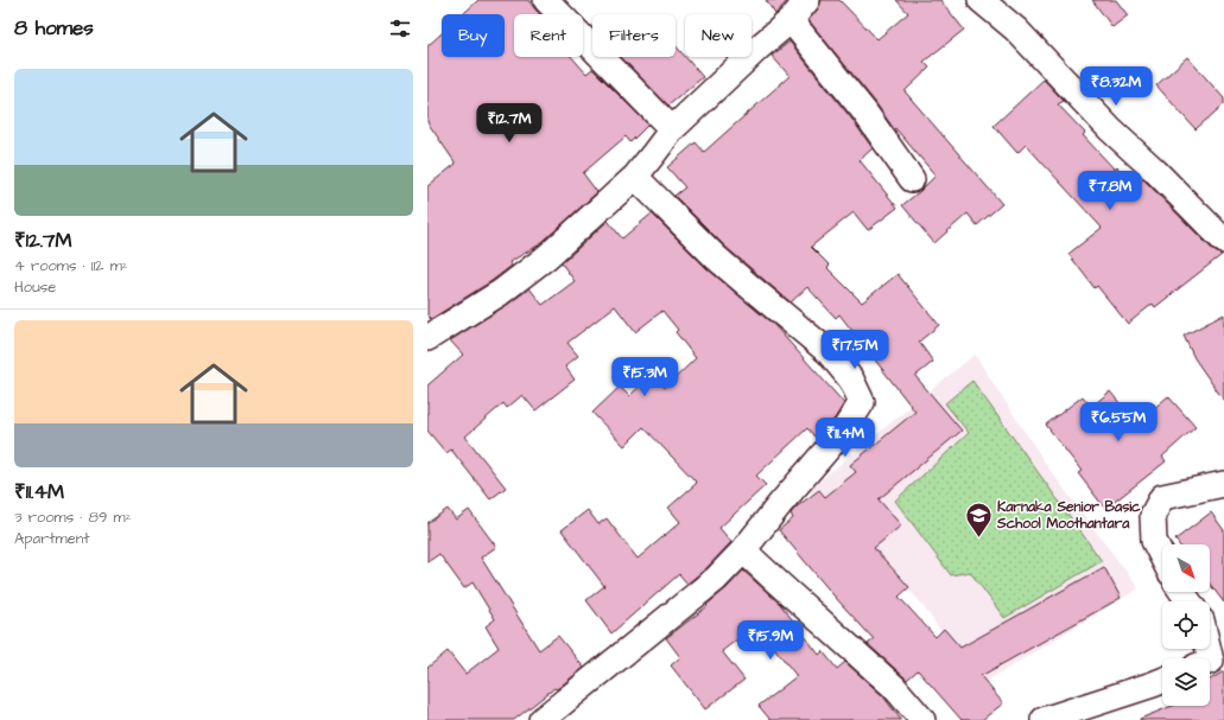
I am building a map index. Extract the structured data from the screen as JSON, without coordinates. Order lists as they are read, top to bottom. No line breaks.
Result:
{"places":{"school or university":["Karnaka Senior Basic School Moothantara"]},"north":"bottom right","page":{"heading":"8 homes","chip":["Buy","Rent","Filters","New"],"list":[{"name":"₹12.7M","note":"4 rooms · 112 m² · House"},{"name":"₹11.4M","note":"3 rooms · 89 m² · Apartment"}],"price":["₹8.32M","₹12.7M","₹7.8M","₹17.5M","₹15.3M","₹6.55M","₹11.4M","₹15.9M"]}}
